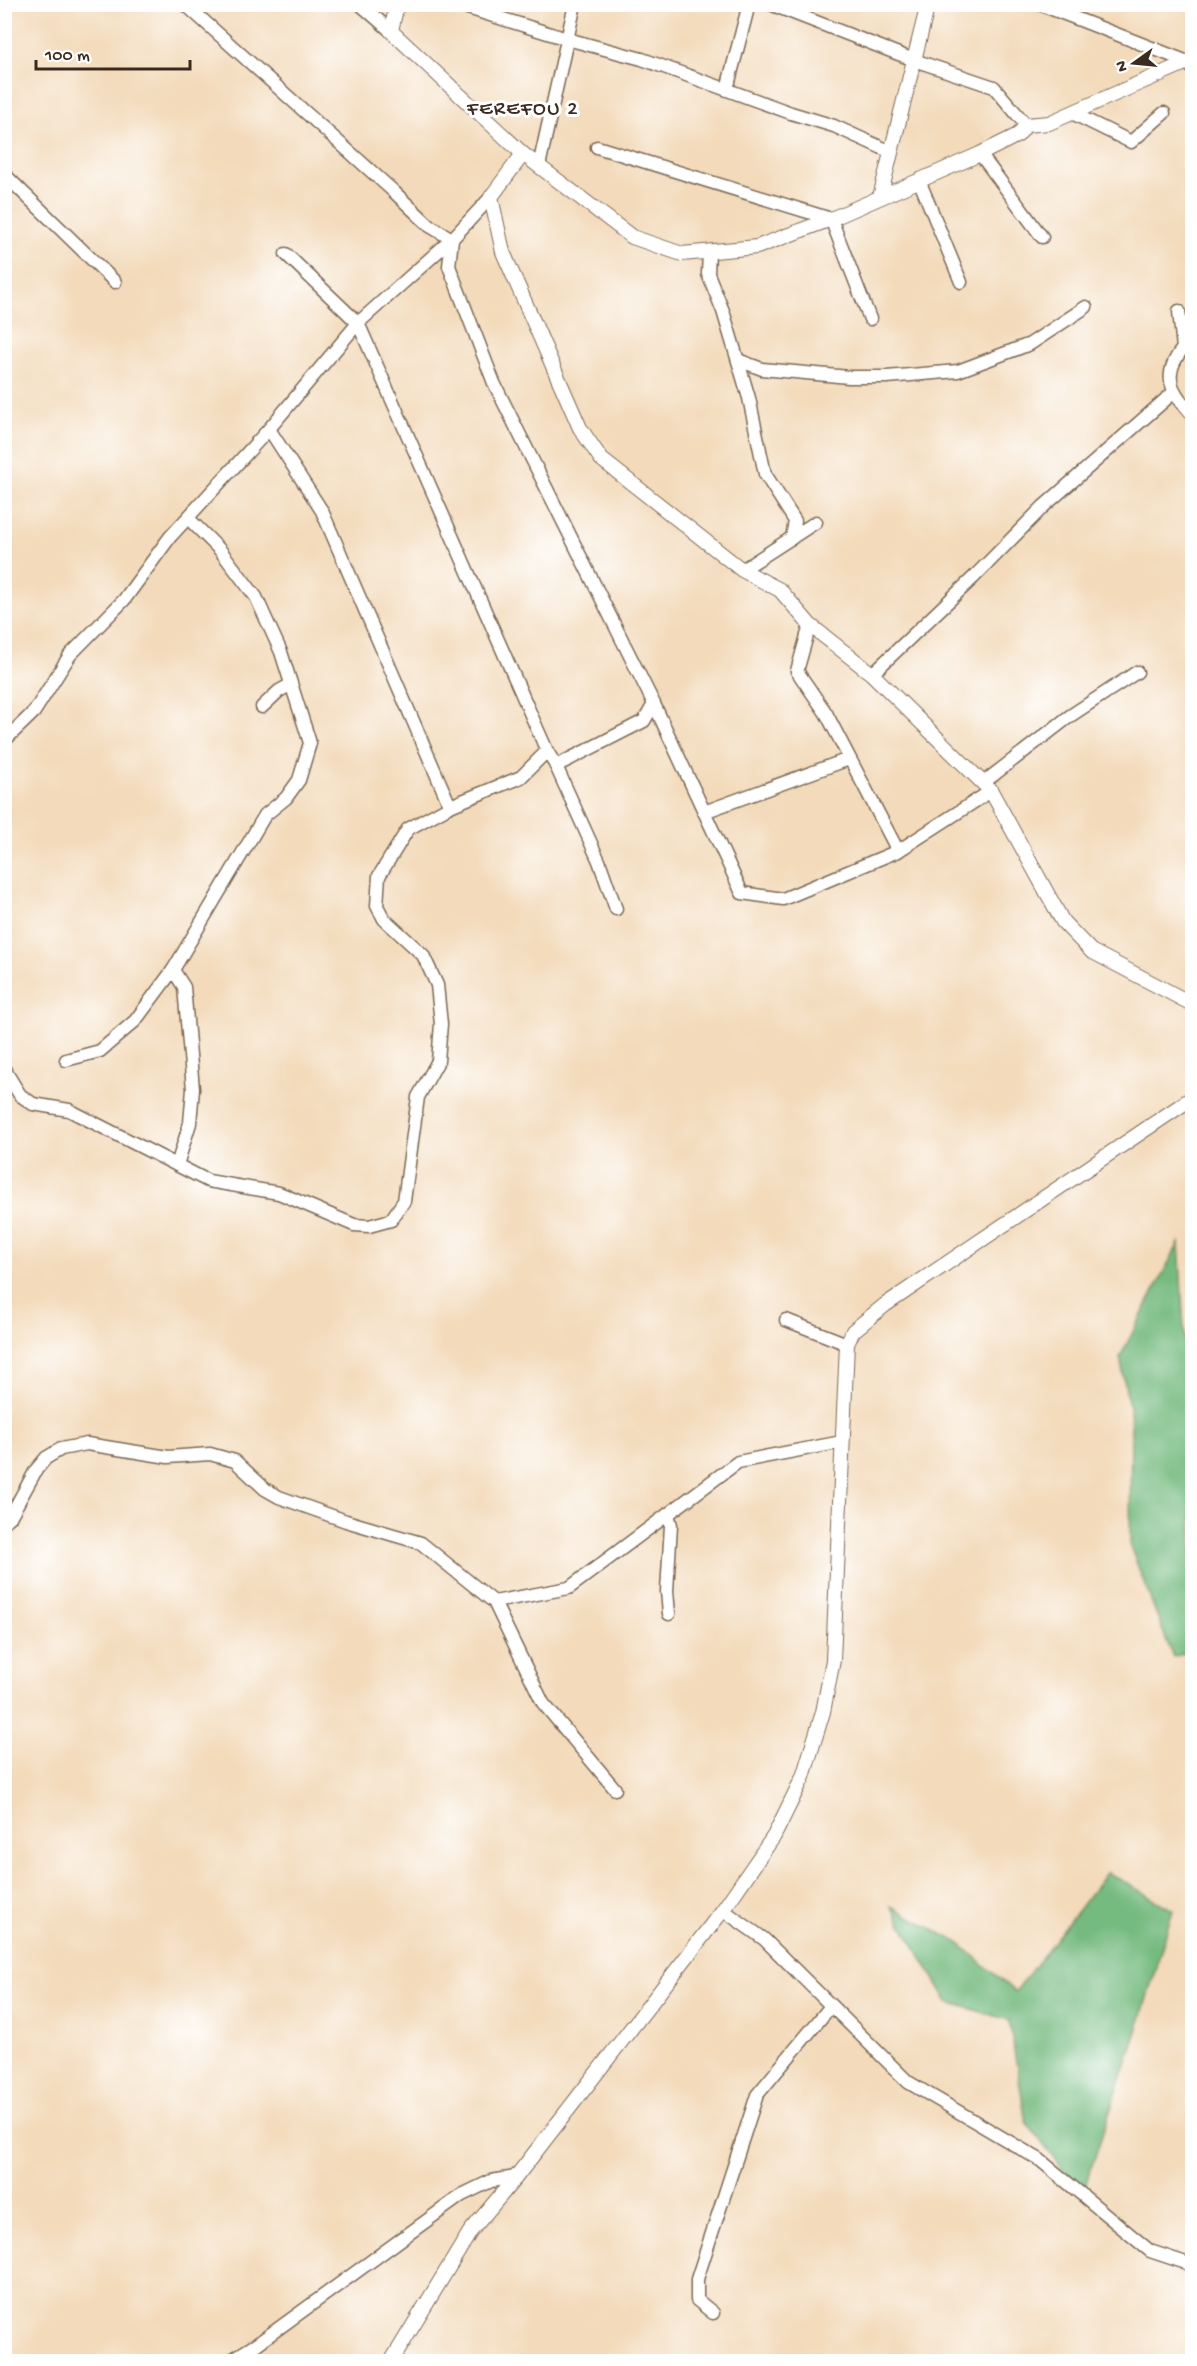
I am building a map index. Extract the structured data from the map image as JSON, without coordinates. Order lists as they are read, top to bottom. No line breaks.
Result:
{"districts":["FEREFOU 2"],"scale_bar":"100 m","north":"left"}
